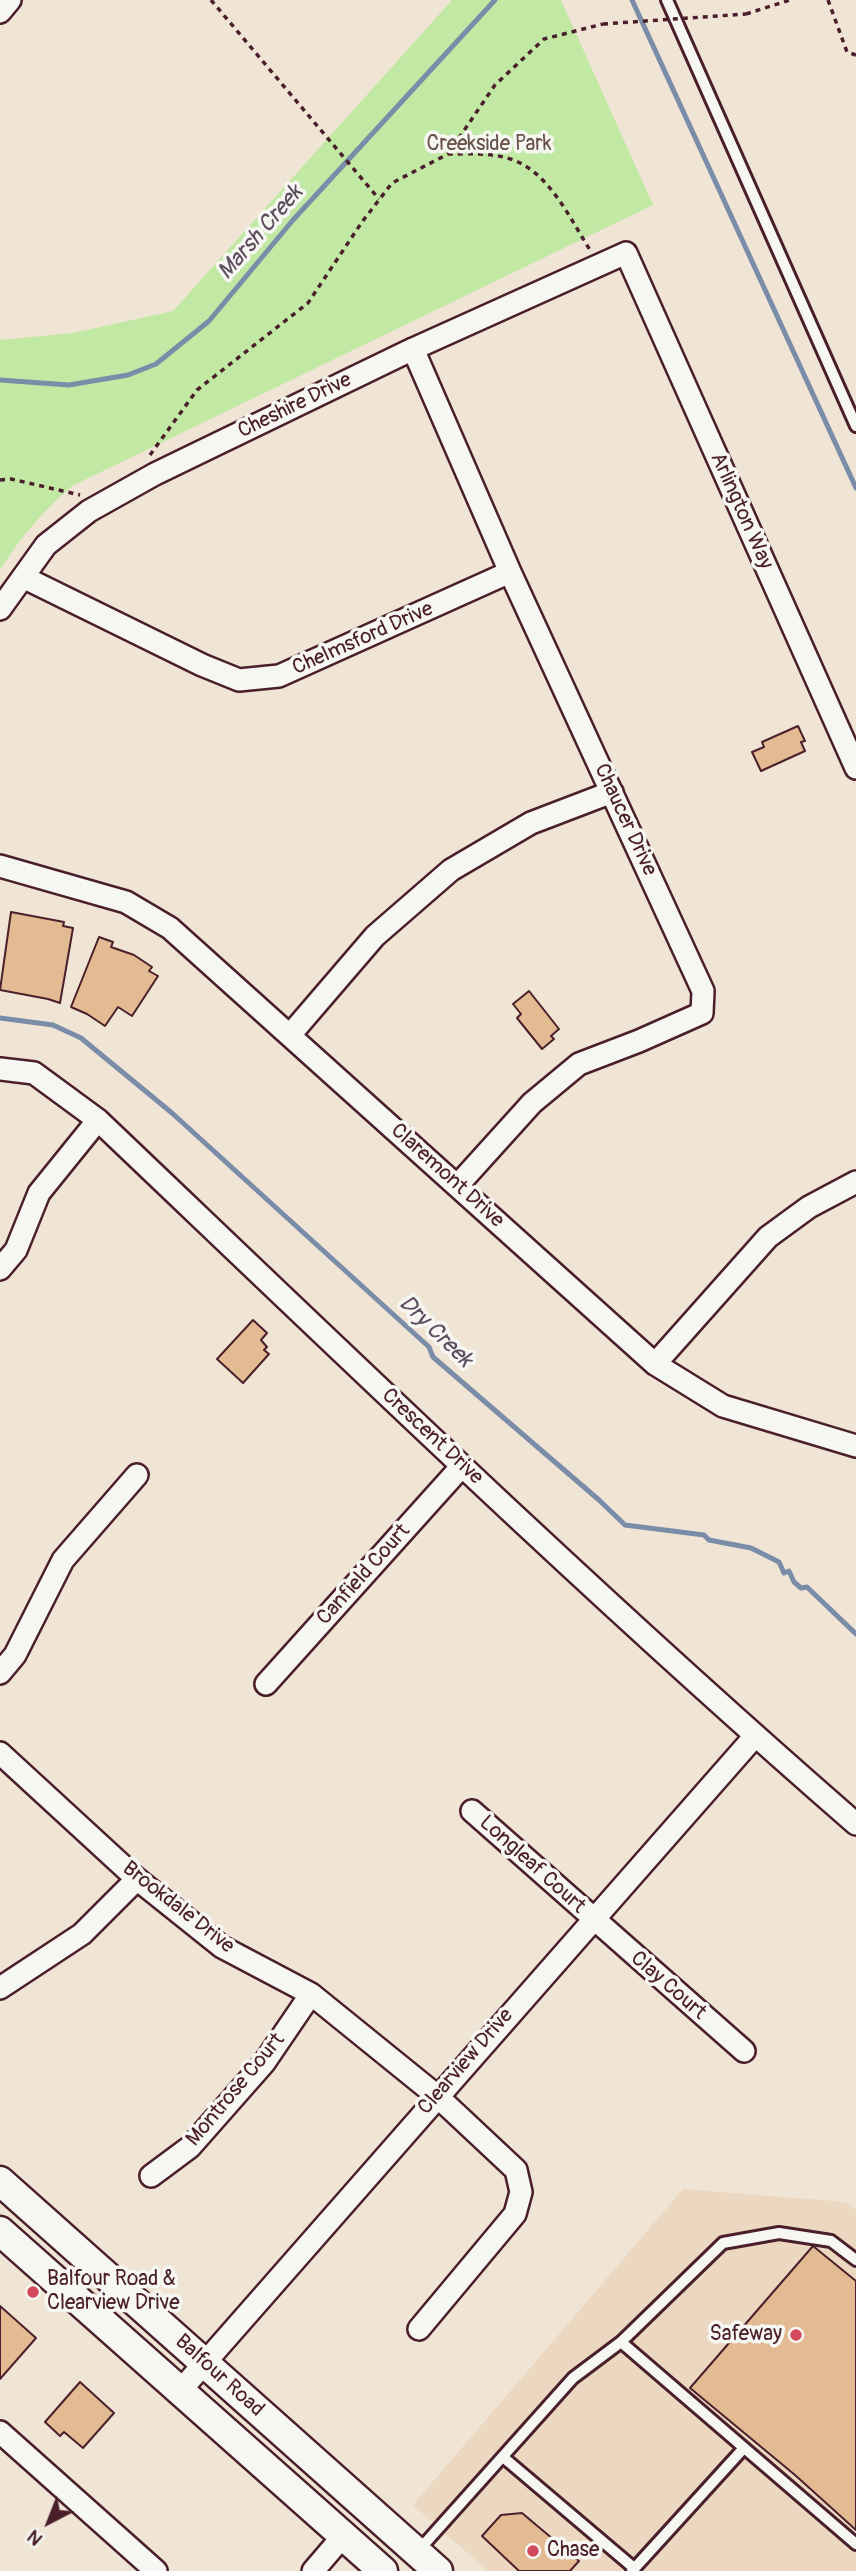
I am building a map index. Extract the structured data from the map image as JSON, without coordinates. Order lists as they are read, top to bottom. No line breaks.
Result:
{"streets":{"main road":["Balfour Road"],"street":["Cheshire Drive","Arlington Way","Chelmsford Drive","Chaucer Drive","Claremont Drive","Crescent Drive","Canfield Court","Longleaf Court","Brookdale Drive","Clay Court","Clearview Drive","Montrose Court"]},"crossings":[["Cheshire Drive","Arlington Way"],["Cheshire Drive","Chelmsford Drive"],["Cheshire Drive","Chaucer Drive"],["Chelmsford Drive","Chaucer Drive"],["Chaucer Drive","Claremont Drive"],["Crescent Drive","Canfield Court"],["Crescent Drive","Clearview Drive"],["Longleaf Court","Clay Court"],["Longleaf Court","Clearview Drive"],["Brookdale Drive","Clearview Drive"],["Brookdale Drive","Montrose Court"],["Clay Court","Clearview Drive"],["Clearview Drive","Balfour Road"]],"water":["Marsh Creek","Dry Creek"],"parks":["Creekside Park"],"places":["Balfour Road & Clearview Drive","Safeway","Chase"],"north":"bottom left"}
